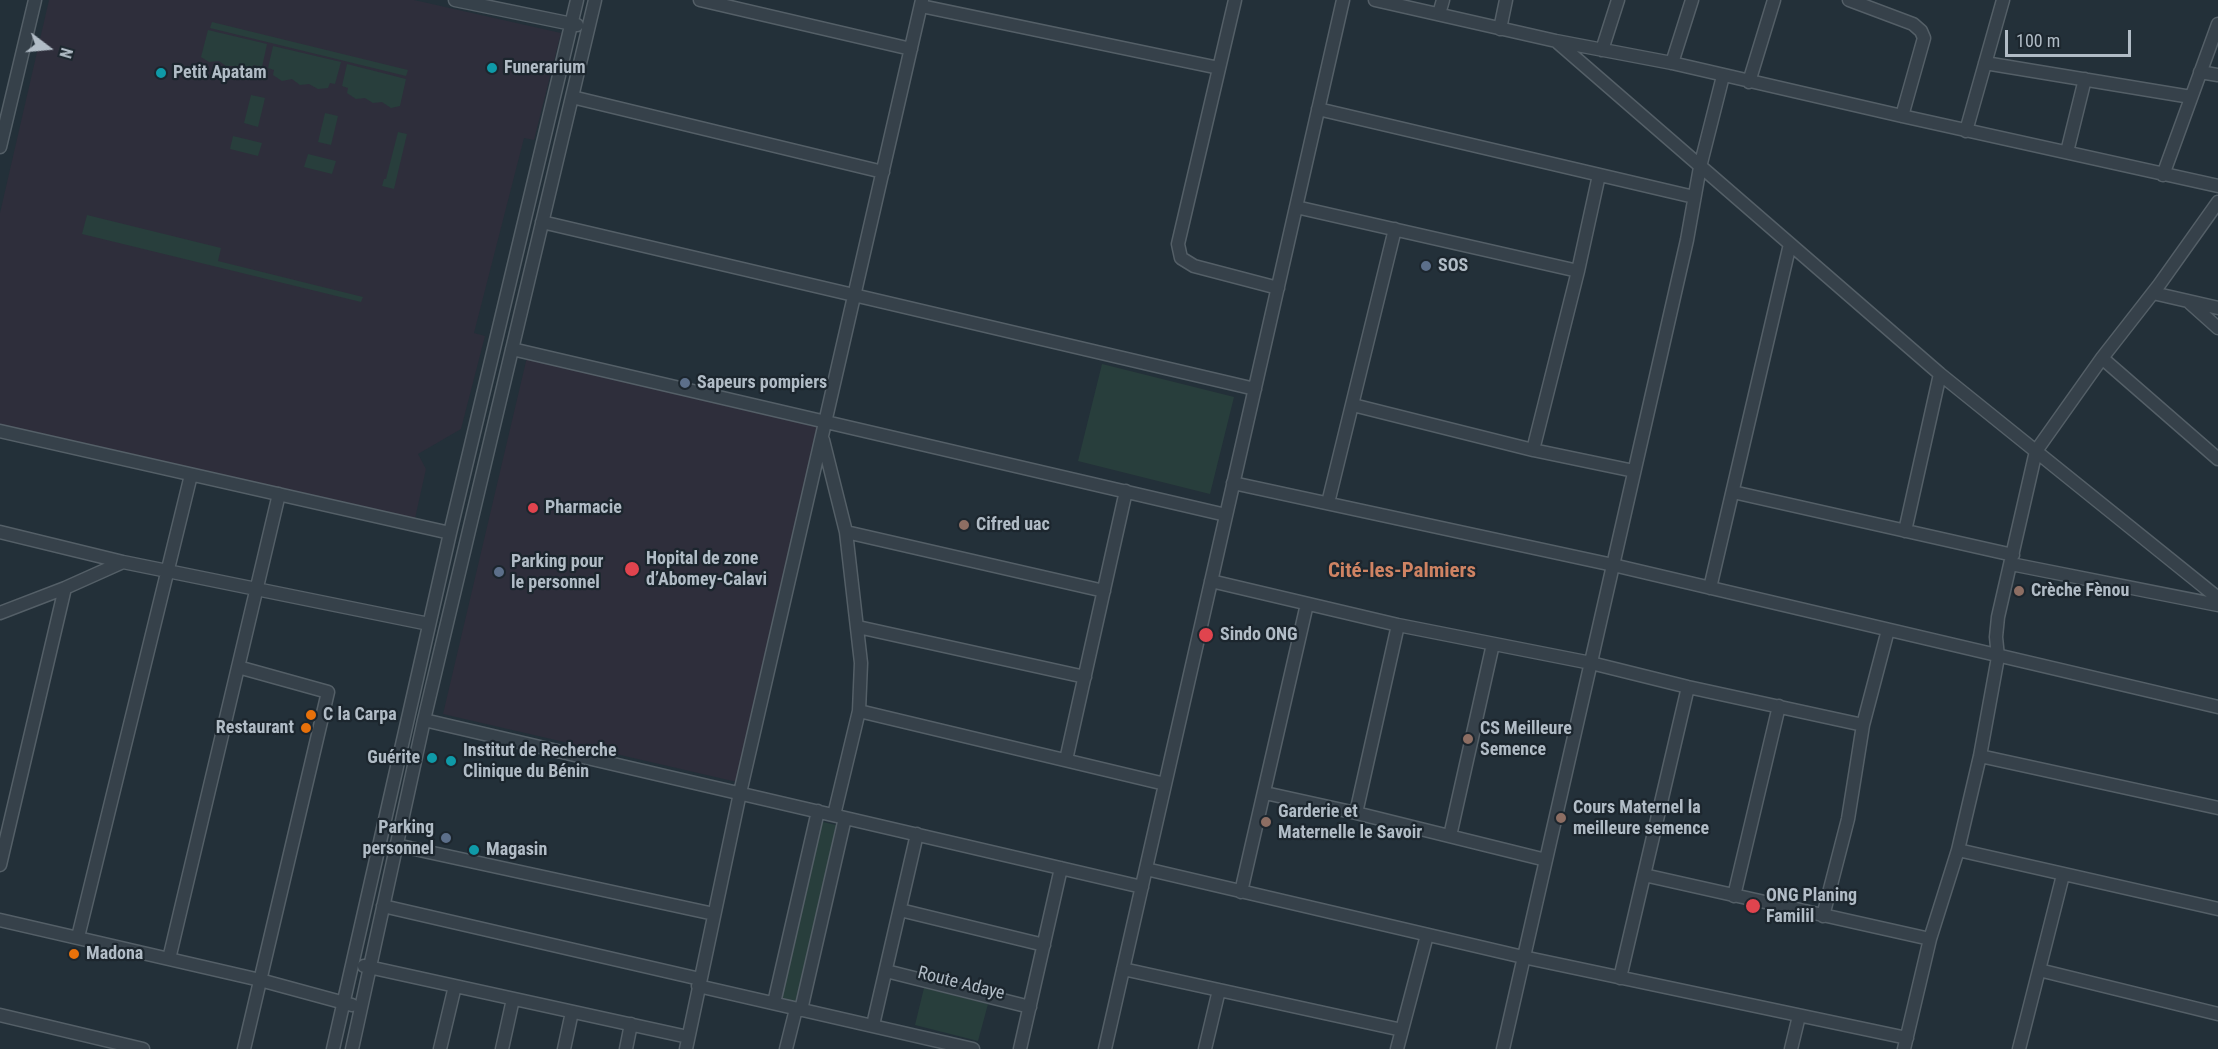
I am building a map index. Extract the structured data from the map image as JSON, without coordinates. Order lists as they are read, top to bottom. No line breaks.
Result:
{"districts":["Cité-les-Palmiers"],"places":["Funerarium","Petit Apatam","SOS","Sapeurs pompiers","Pharmacie","Cifred uac","Hopital de zone d’Abomey-Calavi","Parking pour le personnel","Crèche Fènou","Sindo ONG","C la Carpa","Restaurant","CS Meilleure Semence","Guérite","Institut de Recherche Clinique du Bénin","Cours Maternel la meilleure semence","Garderie et Maternelle le Savoir","Parking personnel","Magasin","ONG Planing Familil","Madona"],"scale_bar":"100 m","north":"right"}
